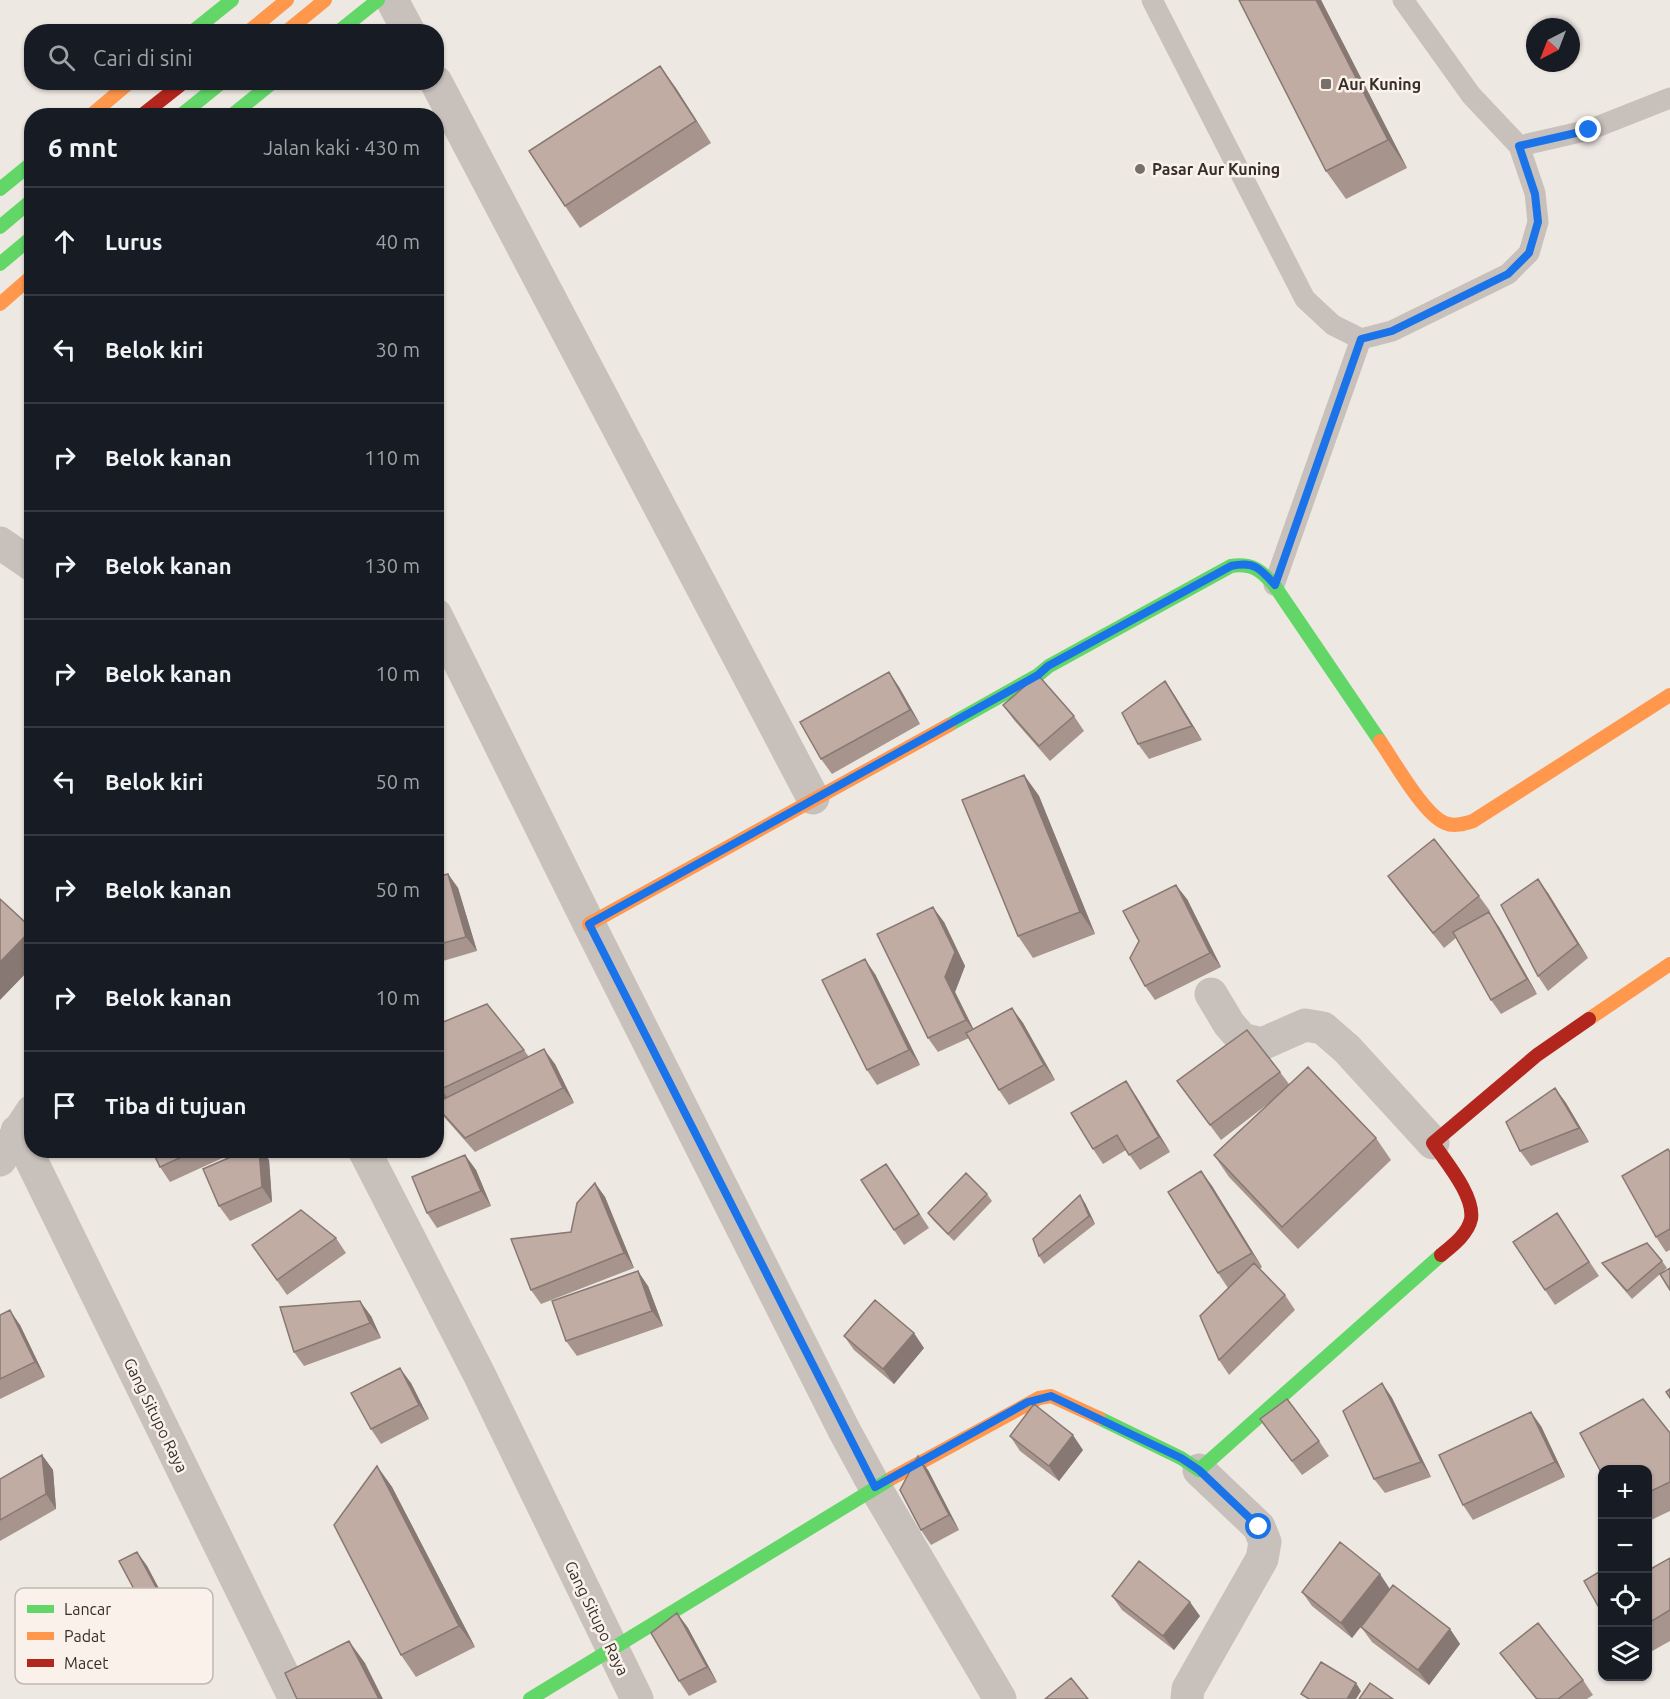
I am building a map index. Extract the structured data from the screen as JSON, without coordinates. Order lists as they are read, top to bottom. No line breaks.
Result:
{"streets":{"street":["Gang Situpo Raya"]},"places":{"transit":["Aur Kuning"],"other":["Pasar Aur Kuning"]},"legend":["Lancar","Padat","Macet"],"north":"bottom left","page":{"search":"Cari di sini","heading":["6 mnt","Jalan kaki · 430 m"],"list":[["Lurus","40 m"],["Belok kiri","30 m"],["Belok kanan","110 m"],["Belok kanan","130 m"],["Belok kanan","10 m"],["Belok kiri","50 m"],["Belok kanan","50 m"],["Belok kanan","10 m"],"Tiba di tujuan"],"map_buttons":["+","−"]}}
